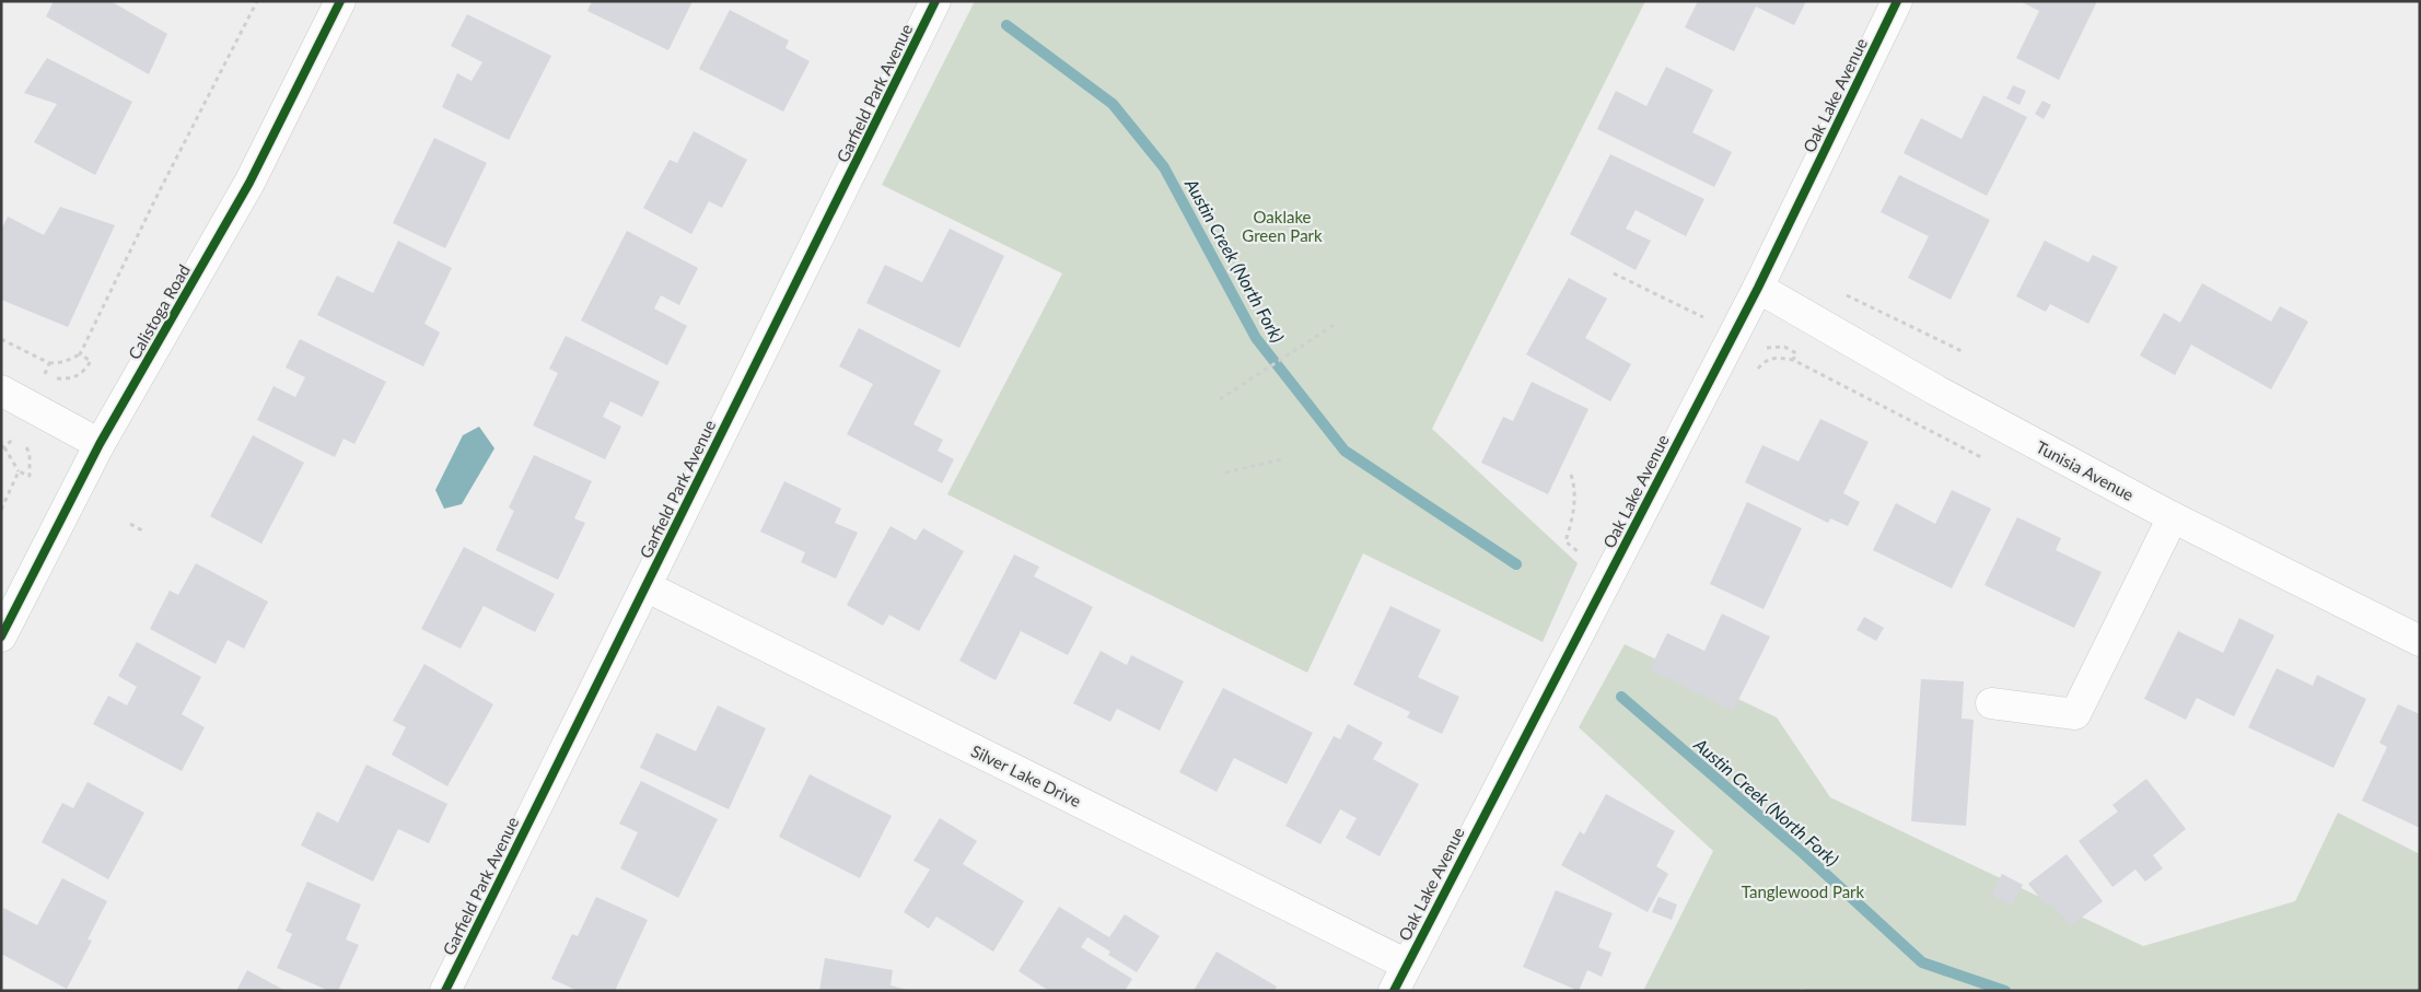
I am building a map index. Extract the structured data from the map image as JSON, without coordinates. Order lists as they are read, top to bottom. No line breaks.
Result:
{"streets":{"street":["Garfield Park Avenue","Oak Lake Avenue","Calistoga Road","Tunisia Avenue","Silver Lake Drive"]},"crossings":[["Garfield Park Avenue","Silver Lake Drive"],["Oak Lake Avenue","Tunisia Avenue"],["Oak Lake Avenue","Silver Lake Drive"]],"water":["Austin Creek (North Fork)"],"parks":["Oaklake Green Park","Tanglewood Park"]}
